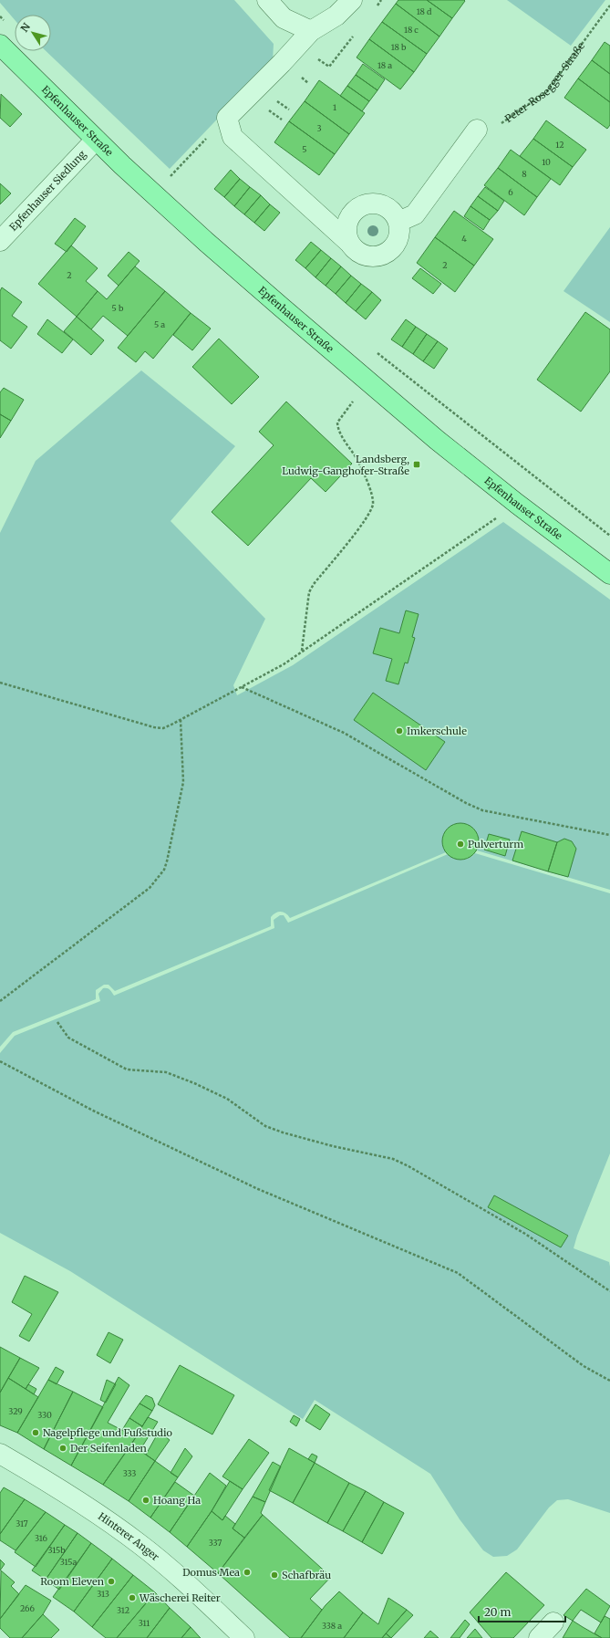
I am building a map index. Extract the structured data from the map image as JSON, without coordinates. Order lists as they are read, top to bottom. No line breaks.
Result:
{"streets":{"main road":["Epfenhauser Straße"],"street":["Epfenhauser Siedlung","Hinterer Anger"],"path":["Peter-Rosegger-Straße"]},"crossings":[["Epfenhauser Straße","Epfenhauser Siedlung"]],"places":{"transit":["Landsberg, Ludwig-Ganghofer-Straße"],"other":["Imkerschule","Pulverturm","Nagelpflege und Fußstudio","Der Seifenladen","Hoang Ha","Domus Mea","Schafbräu","Room Eleven","Wäscherei Reiter"]},"house_numbers":["18 d","18 c","18 b","18 a","1","3","12","5","10","8","6","4","2","2","5 b","5 a","329","330","333","317","316","337","315b","315a","313","266","312","311","338 a"],"scale_bar":"20 m","north":"top left"}
